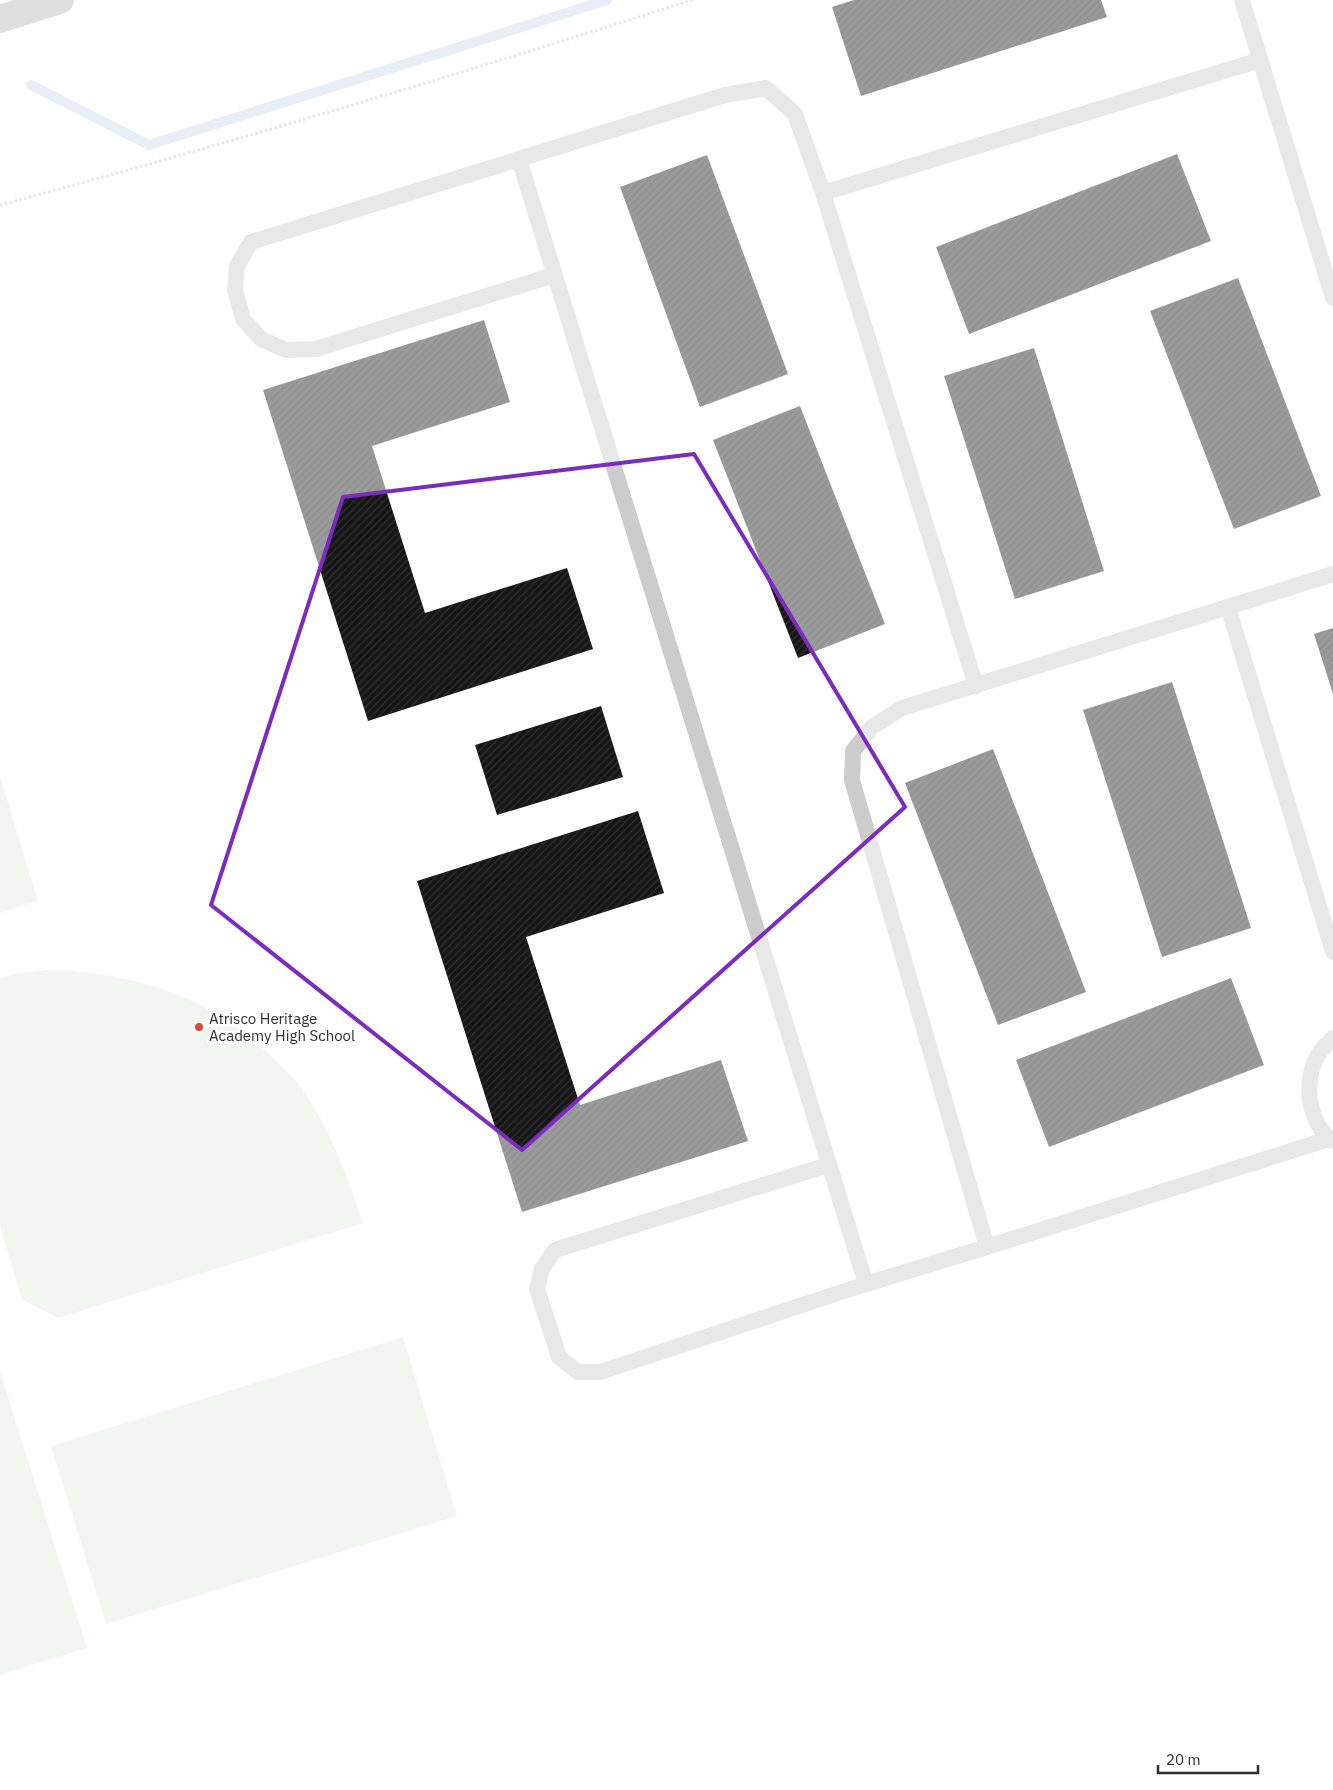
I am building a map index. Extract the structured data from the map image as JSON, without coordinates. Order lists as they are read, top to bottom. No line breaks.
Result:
{"places":["Atrisco Heritage Academy High School"],"scale_bar":"20 m"}
